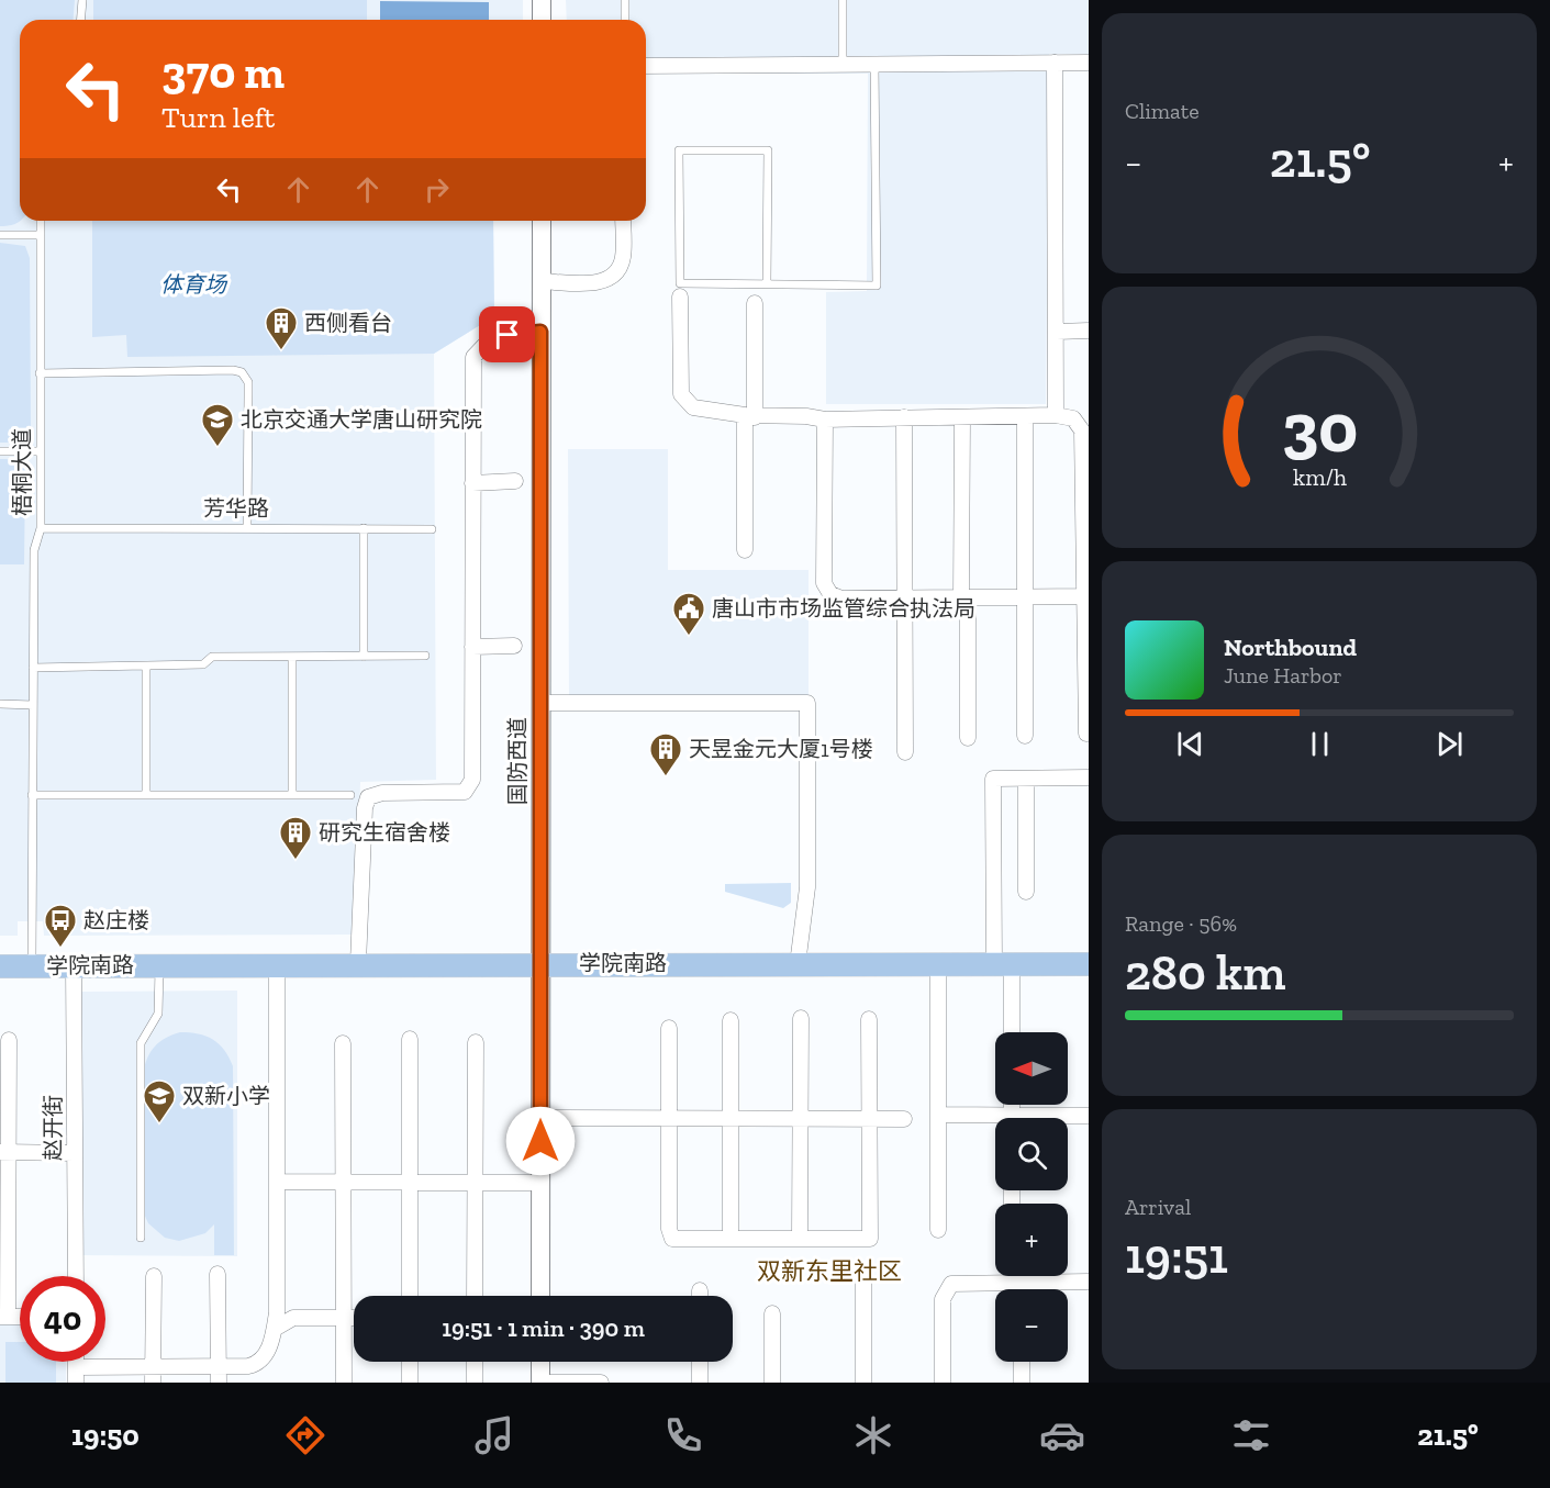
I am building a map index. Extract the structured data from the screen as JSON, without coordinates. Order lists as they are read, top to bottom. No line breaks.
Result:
{"streets":{"main road":["学院南路"],"street":["国防西道","赵开街"],"lane":["梧桐大道","芳华路"]},"crossings":[["梧桐大道","芳华路"],["梧桐大道","学院南路"],["国防西道","学院南路"],["学院南路","赵开街"]],"districts":["双新东里社区"],"parks":["体育场"],"places":{"building":["西侧看台","天昱金元大厦1号楼","研究生宿舍楼"],"school or university":["北京交通大学唐山研究院","双新小学"],"public building":["唐山市市场监管综合执法局"],"bus stop":["赵庄楼"]},"north":"left","page":{"tile":["Climate",["Range · 56%","280 km"],["Arrival","19:51"]],"turn":["370 m","Turn left"],"heat":["−","21.5°","+"],"song":["Northbound","June Harbor"],"map_buttons":["+","−"],"limit":"40","trip":"19:51 · 1 min · 390 m","tabs":["19:50","21.5°"],"gauge":["30","km/h"]}}
